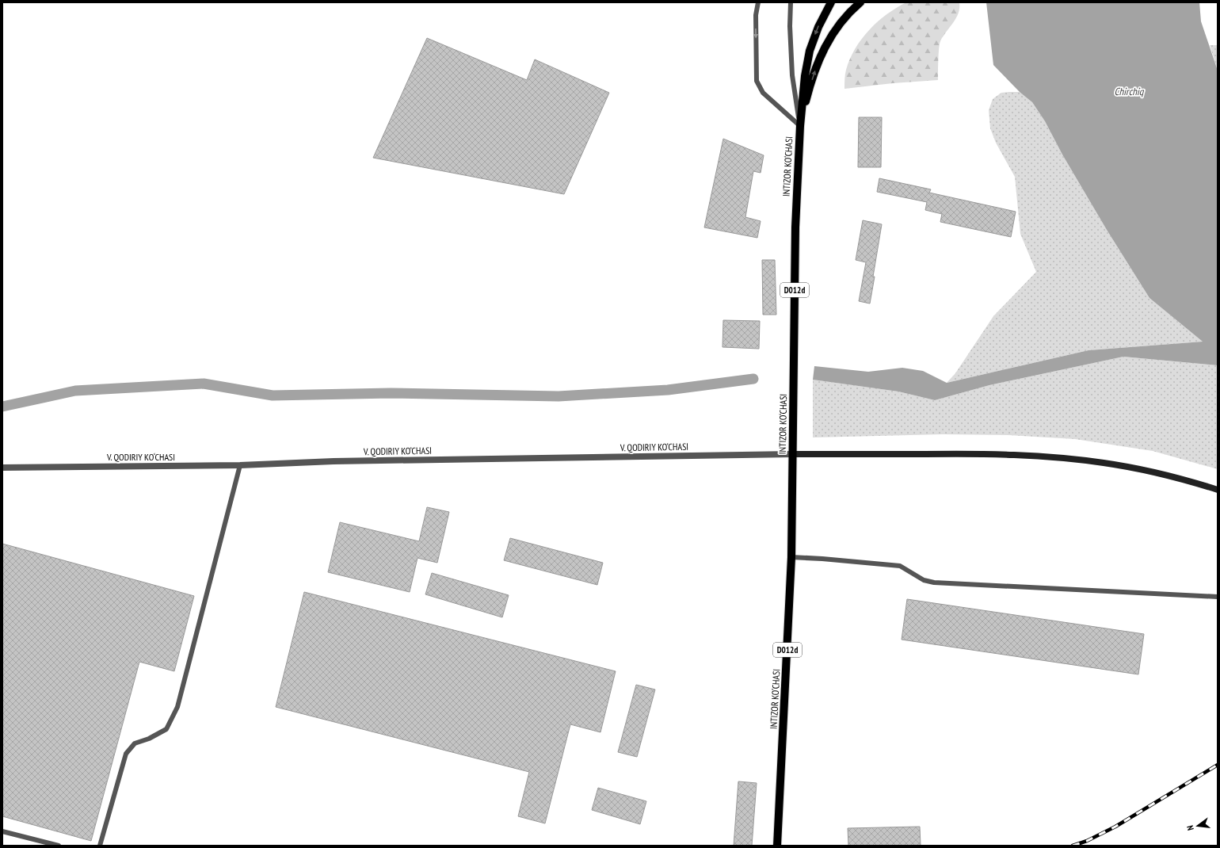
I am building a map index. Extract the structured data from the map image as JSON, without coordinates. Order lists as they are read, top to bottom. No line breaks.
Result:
{"streets":{"main road":["INTIZOR KO‘CHASI","D012d"],"street":["V. QODIRIY KO‘CHASI"]},"crossings":[["INTIZOR KO‘CHASI","D012d"],["INTIZOR KO‘CHASI","V. QODIRIY KO‘CHASI"]],"water":["Chirchiq"],"north":"left"}
